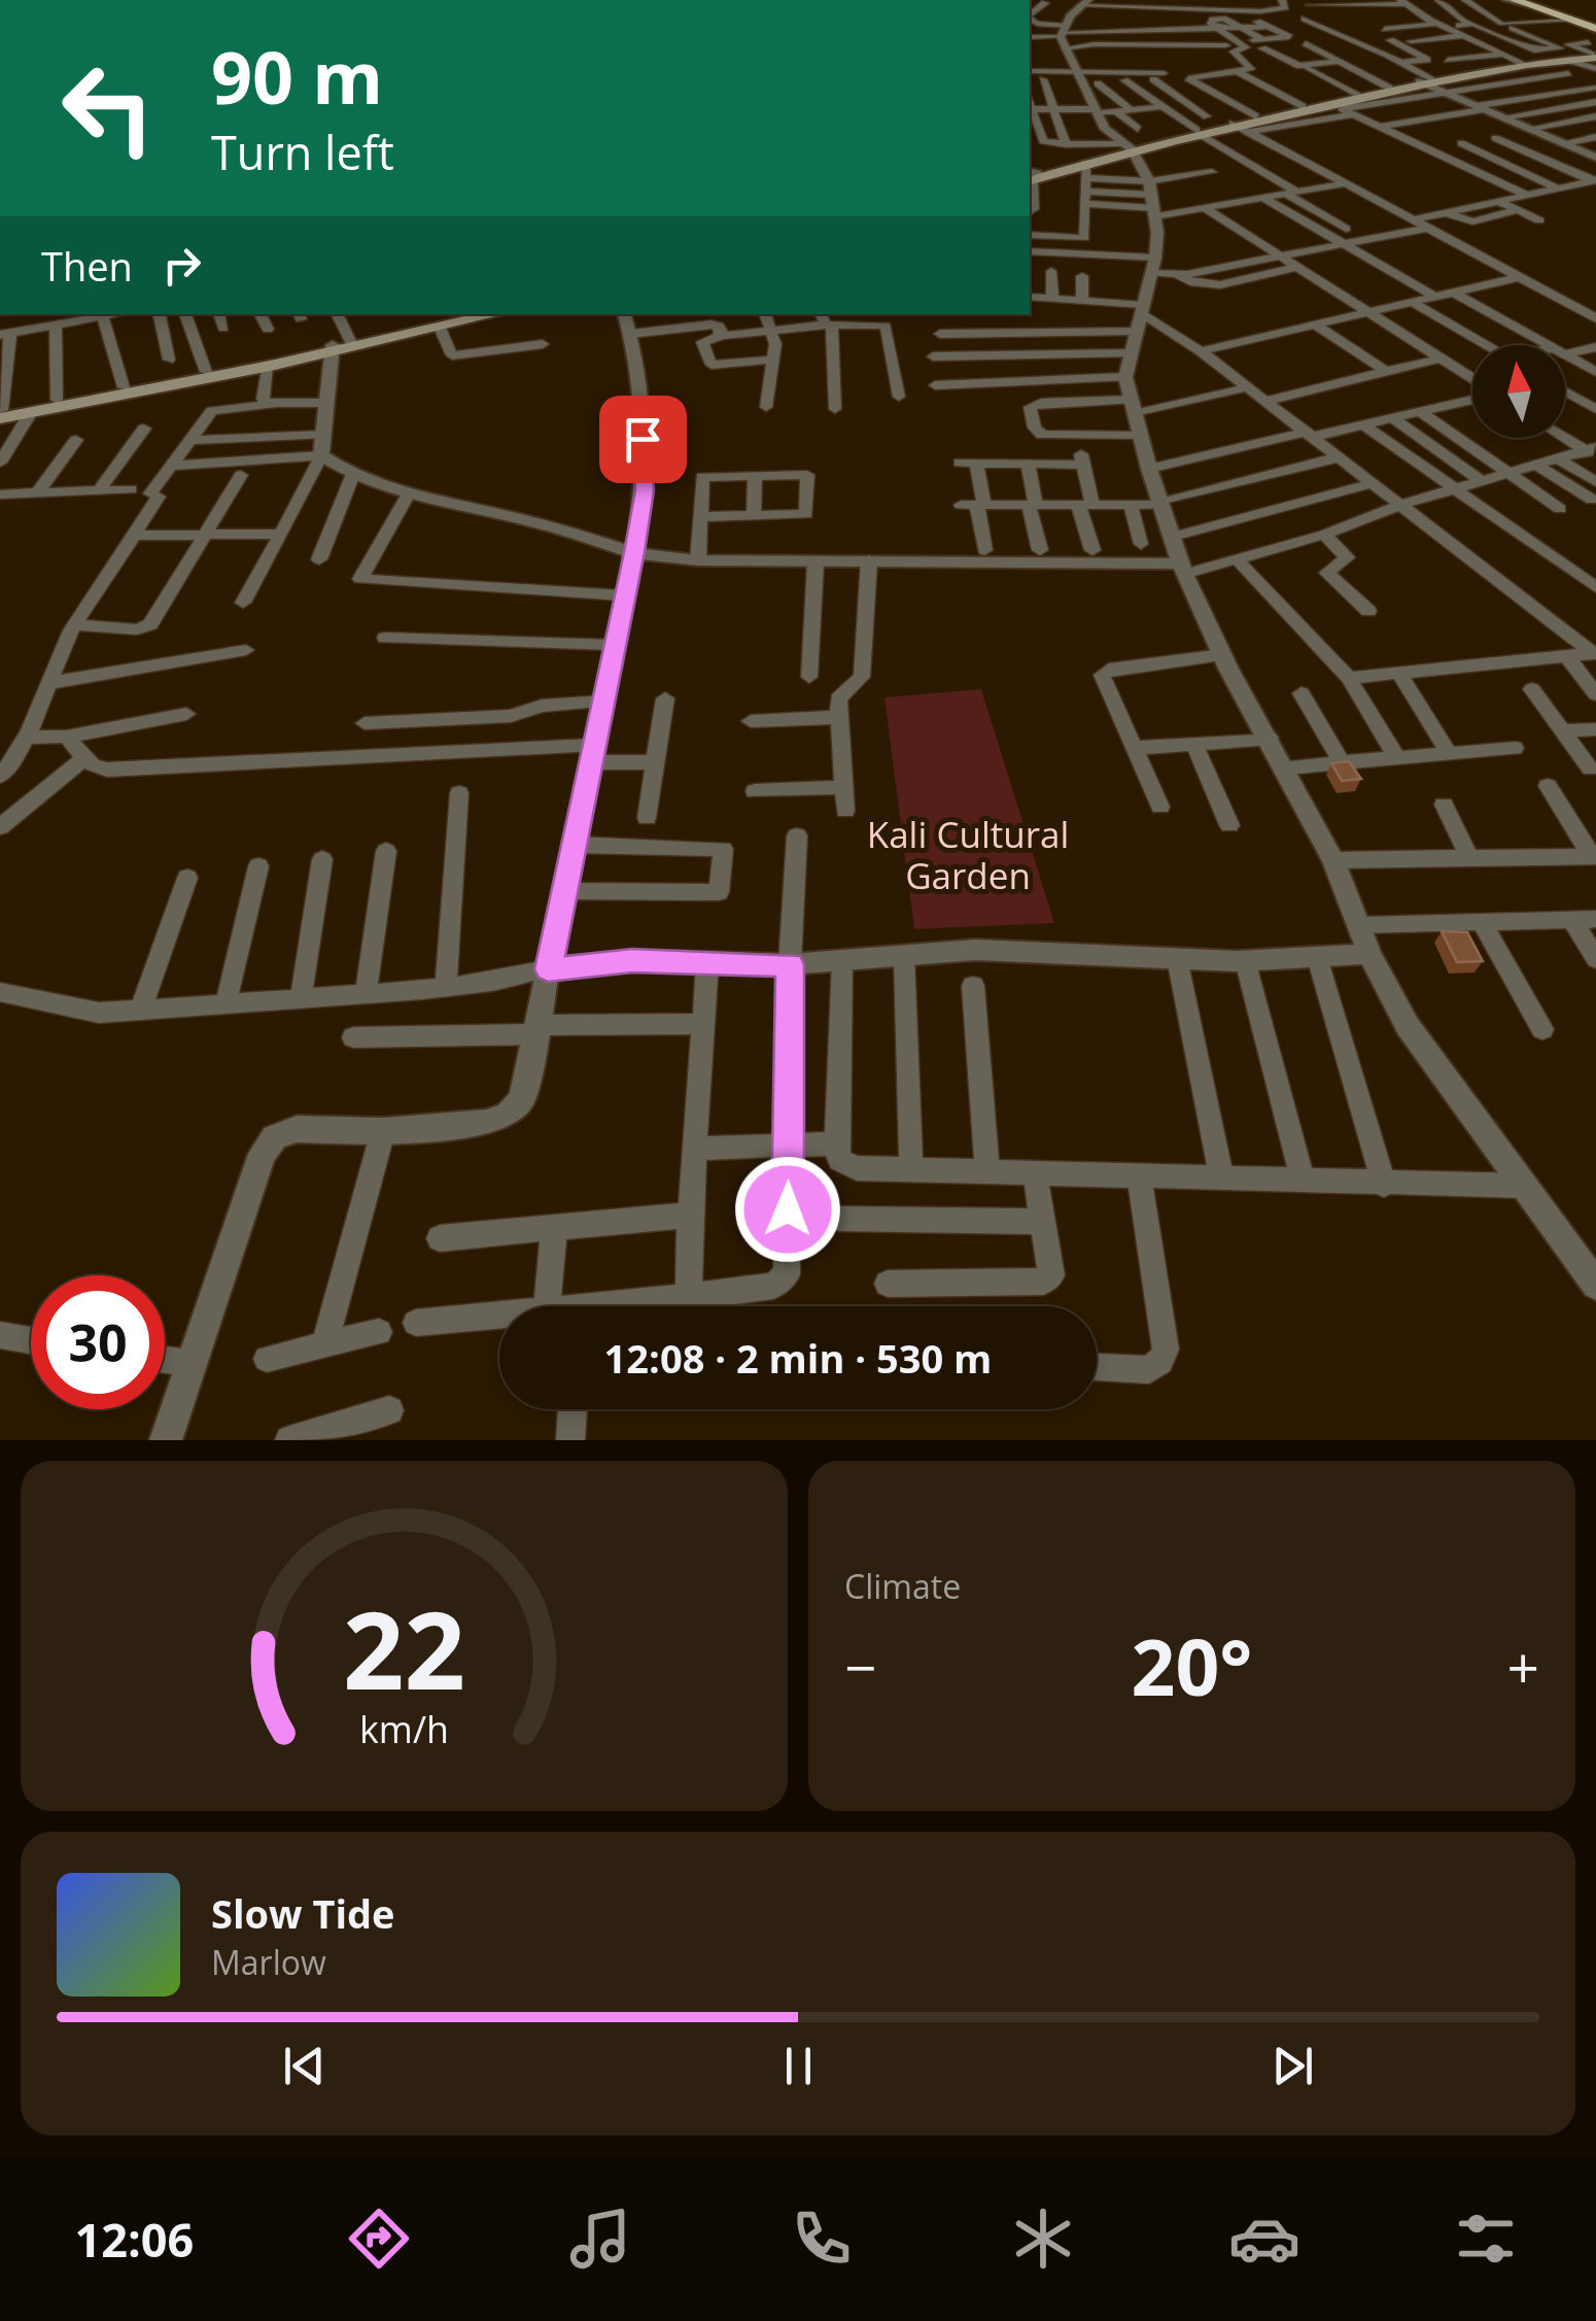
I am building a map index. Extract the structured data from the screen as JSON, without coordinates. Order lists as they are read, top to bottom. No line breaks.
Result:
{"parks":["Kali Cultural Garden"],"north":"top","page":{"turn":["90 m","Turn left"],"then":"Then","limit":"30","trip":"12:08 · 2 min · 530 m","tile":"Climate","heat":["−","20°","+"],"song":["Slow Tide","Marlow"],"tabs":"12:06","gauge":["22","km/h"]}}
